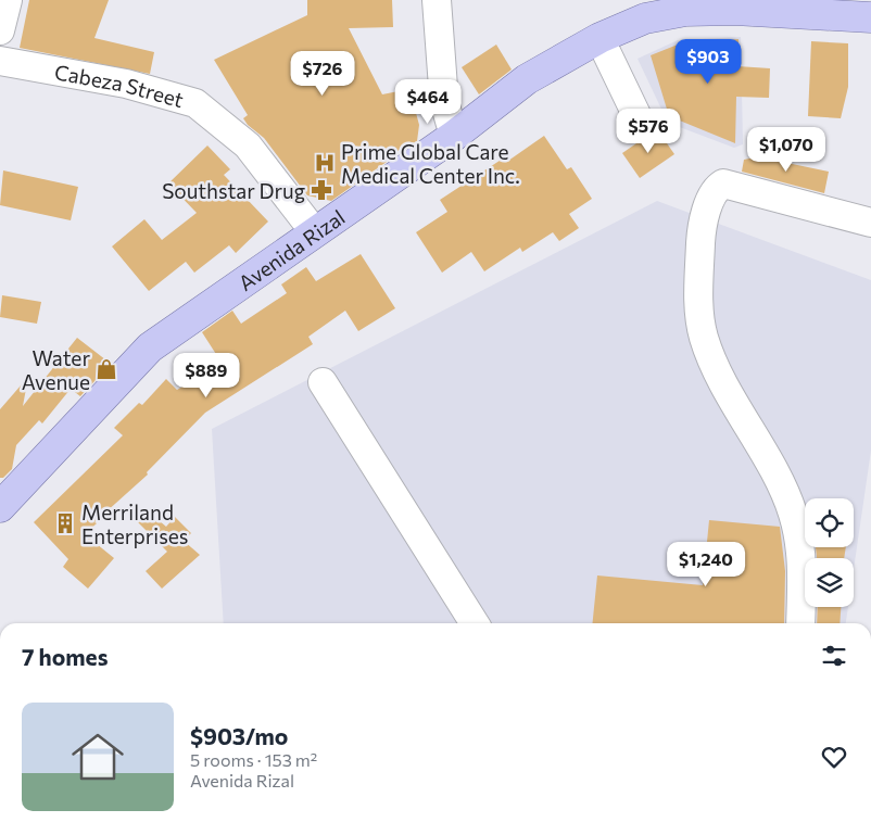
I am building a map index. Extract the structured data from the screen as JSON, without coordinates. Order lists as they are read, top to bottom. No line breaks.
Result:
{"streets":{"main road":["Avenida Rizal"],"street":["Cabeza Street"]},"crossings":[["Cabeza Street","Avenida Rizal"]],"places":{"hospital":["Prime Global Care Medical Center Inc."],"pharmacy":["Southstar Drug"],"shop":["Water Avenue"],"building":["Merriland Enterprises"]},"page":{"price":["$903","$726","$464","$576","$1,070","$889","$1,240"],"heading":"7 homes","list":[{"name":"$903/mo","note":"5 rooms · 153 m² · Avenida Rizal"}]}}
